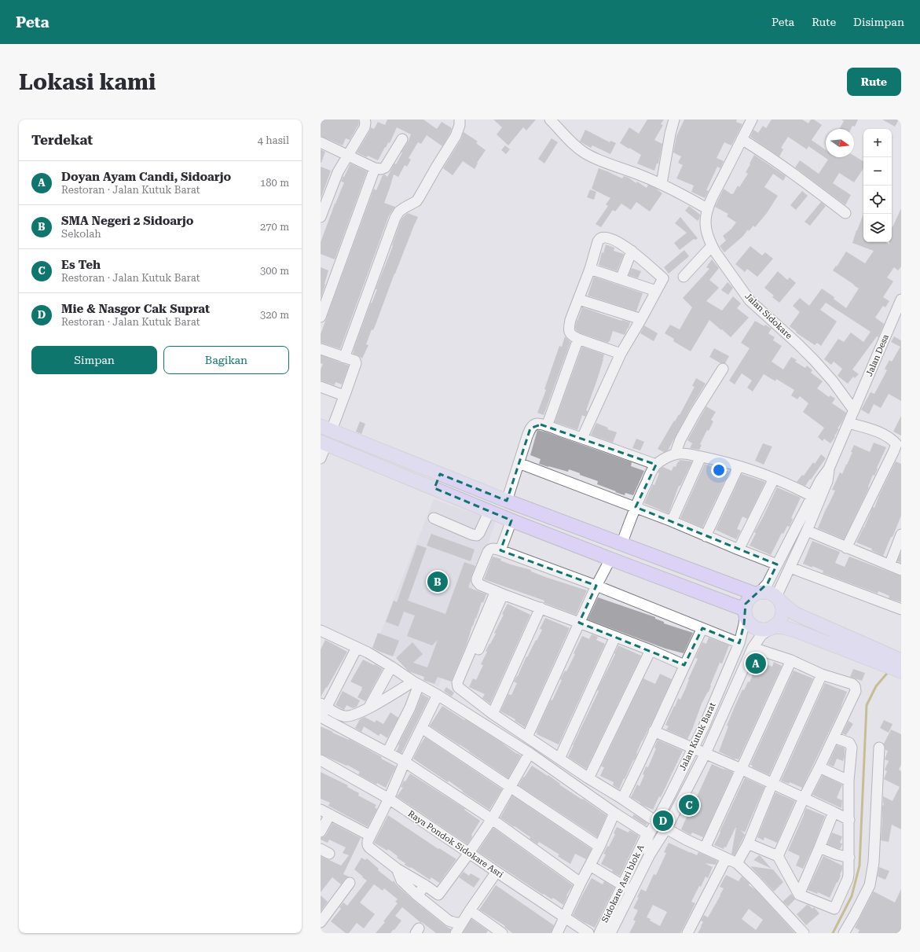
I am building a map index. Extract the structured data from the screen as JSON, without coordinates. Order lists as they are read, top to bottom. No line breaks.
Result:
{"streets":{"street":["Jalan Sidokare","Jalan Desa","Jalan Kutuk Barat","Raya Pondok Sidokare Asri","Sidokare Asri blok A"]},"crossings":[["Jalan Sidokare","Jalan Desa"],["Jalan Kutuk Barat","Sidokare Asri blok A"]],"north":"right","page":{"header":"Peta","nav":["Peta","Rute","Disimpan"],"buttons":["Rute",["Simpan","Bagikan"]],"title":"Lokasi kami","heading":["Terdekat","4 hasil"],"map_buttons":["+","−"],"list":[{"mark":"A","name":"Doyan Ayam Candi, Sidoarjo","note":"Restoran · Jalan Kutuk Barat","value":"180 m"},{"mark":"B","name":"SMA Negeri 2 Sidoarjo","note":"Sekolah","value":"270 m"},{"mark":"C","name":"Es Teh","note":"Restoran · Jalan Kutuk Barat","value":"300 m"},{"mark":"D","name":"Mie & Nasgor Cak Suprat","note":"Restoran · Jalan Kutuk Barat","value":"320 m"}],"pins":["B","A","C","D"]}}
